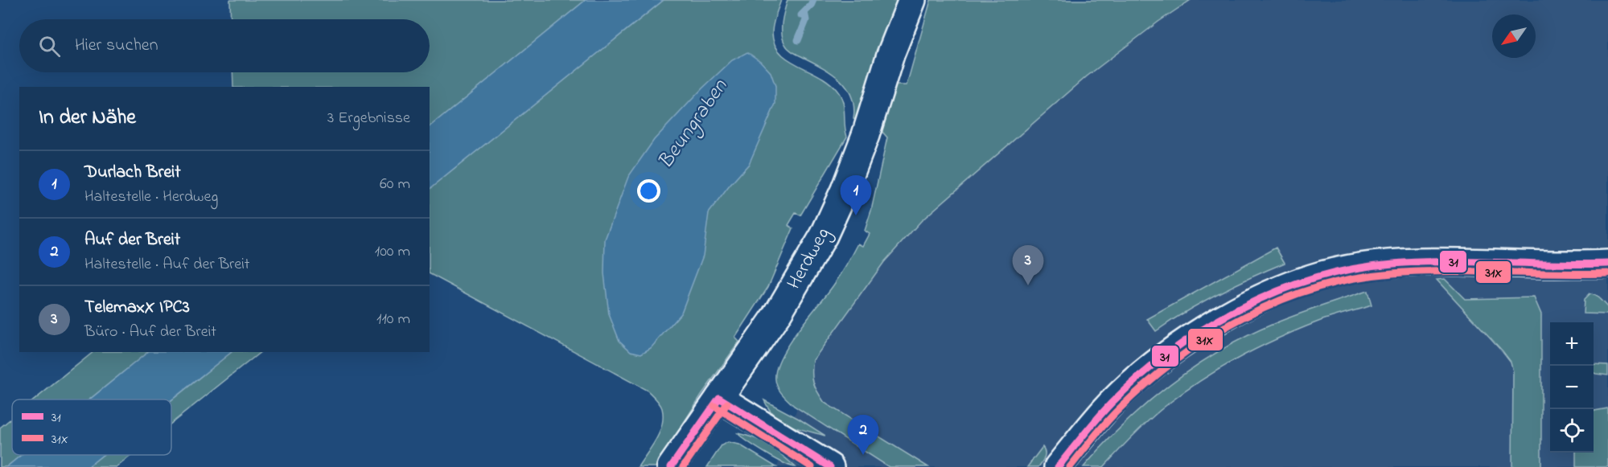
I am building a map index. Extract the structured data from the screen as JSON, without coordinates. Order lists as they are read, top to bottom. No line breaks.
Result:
{"streets":{"street":["Herdweg"]},"water":["Beungraben"],"lines":["transit line 31","transit line 31X"],"legend":["31","31X"],"north":"bottom left","page":{"search":"Hier suchen","heading":["In der Nähe","3 Ergebnisse"],"list":[{"mark":"1","name":"Durlach Breit","note":"Haltestelle · Herdweg","value":"60 m"},{"mark":"2","name":"Auf der Breit","note":"Haltestelle · Auf der Breit","value":"100 m"},{"mark":"3","name":"TelemaxX IPC3","note":"Büro · Auf der Breit","value":"110 m"}],"pins":["1","3","2"],"map_buttons":["+","−"]}}
